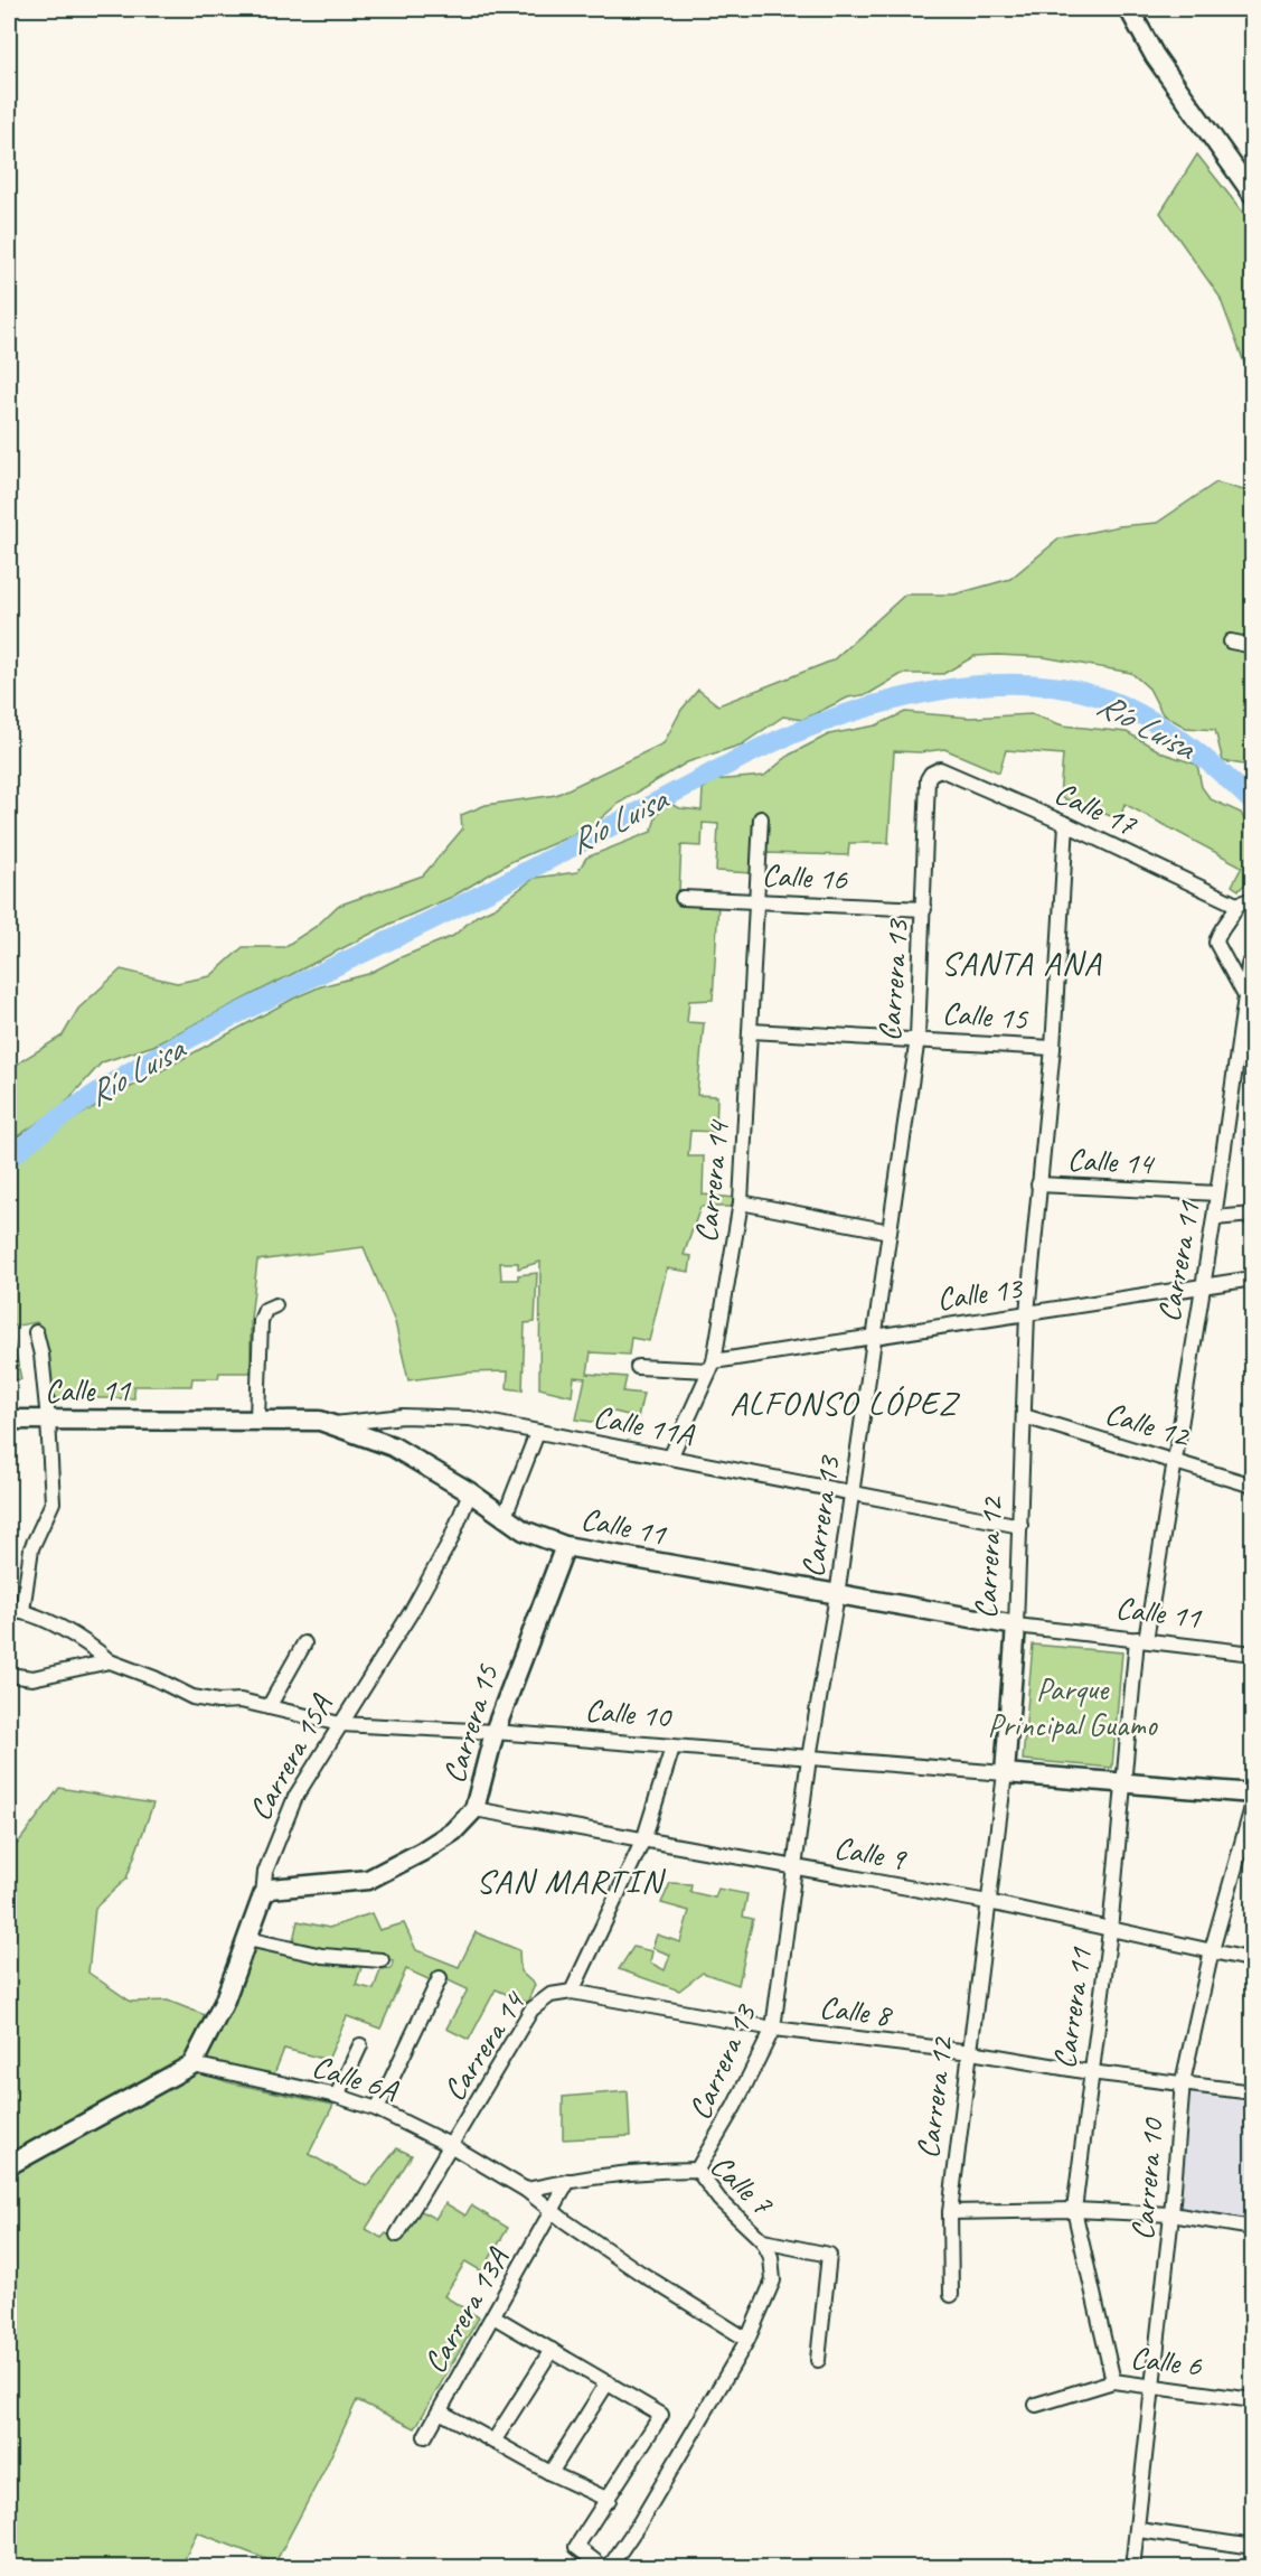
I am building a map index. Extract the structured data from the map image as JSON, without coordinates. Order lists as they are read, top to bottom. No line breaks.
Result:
{"streets":{"main road":["Calle 11","Carrera 12","Calle 10","Carrera 15","Carrera 15A"],"street":["Calle 17","Calle 16","Carrera 13","Calle 15","Calle 14","Carrera 14","Carrera 11","Calle 13","Calle 12","Calle 11A","Calle 9","Calle 8","Calle 6A","Carrera 10","Calle 7","Carrera 13A","Calle 6"]},"crossings":[["Calle 17","Carrera 13"],["Calle 17","Carrera 12"],["Calle 16","Carrera 13"],["Calle 16","Carrera 14"],["Carrera 13","Calle 15"],["Carrera 13","Calle 13"],["Carrera 13","Calle 11"],["Carrera 13","Calle 11A"],["Carrera 13","Calle 10"],["Carrera 13","Calle 9"],["Carrera 13","Calle 8"],["Carrera 13","Calle 7"],["Calle 15","Carrera 14"],["Calle 15","Carrera 12"],["Calle 14","Carrera 11"],["Calle 14","Carrera 12"],["Carrera 14","Calle 13"],["Carrera 14","Calle 11A"],["Carrera 14","Calle 10"],["Carrera 14","Calle 9"],["Carrera 14","Calle 8"],["Carrera 14","Calle 6A"],["Carrera 11","Calle 13"],["Carrera 11","Calle 11"],["Carrera 11","Calle 12"],["Carrera 11","Calle 10"],["Carrera 11","Calle 9"],["Carrera 11","Calle 8"],["Carrera 11","Calle 6"],["Calle 13","Carrera 12"],["Calle 11","Calle 11A"],["Calle 11","Carrera 12"],["Calle 11","Carrera 15"],["Calle 11","Carrera 15A"],["Calle 12","Carrera 12"],["Calle 11A","Carrera 12"],["Carrera 12","Calle 10"],["Carrera 12","Calle 9"],["Carrera 12","Calle 8"],["Calle 10","Carrera 15"],["Calle 10","Carrera 15A"],["Carrera 15","Carrera 15A"],["Carrera 15","Calle 9"],["Carrera 15A","Calle 6A"],["Calle 9","Carrera 10"],["Calle 8","Carrera 10"],["Calle 6A","Carrera 13A"],["Carrera 10","Calle 6"]],"districts":["SANTA ANA","ALFONSO LÓPEZ","SAN MARTIN"],"water":["Río Luisa"],"parks":["Parque Principal Guamo"]}
